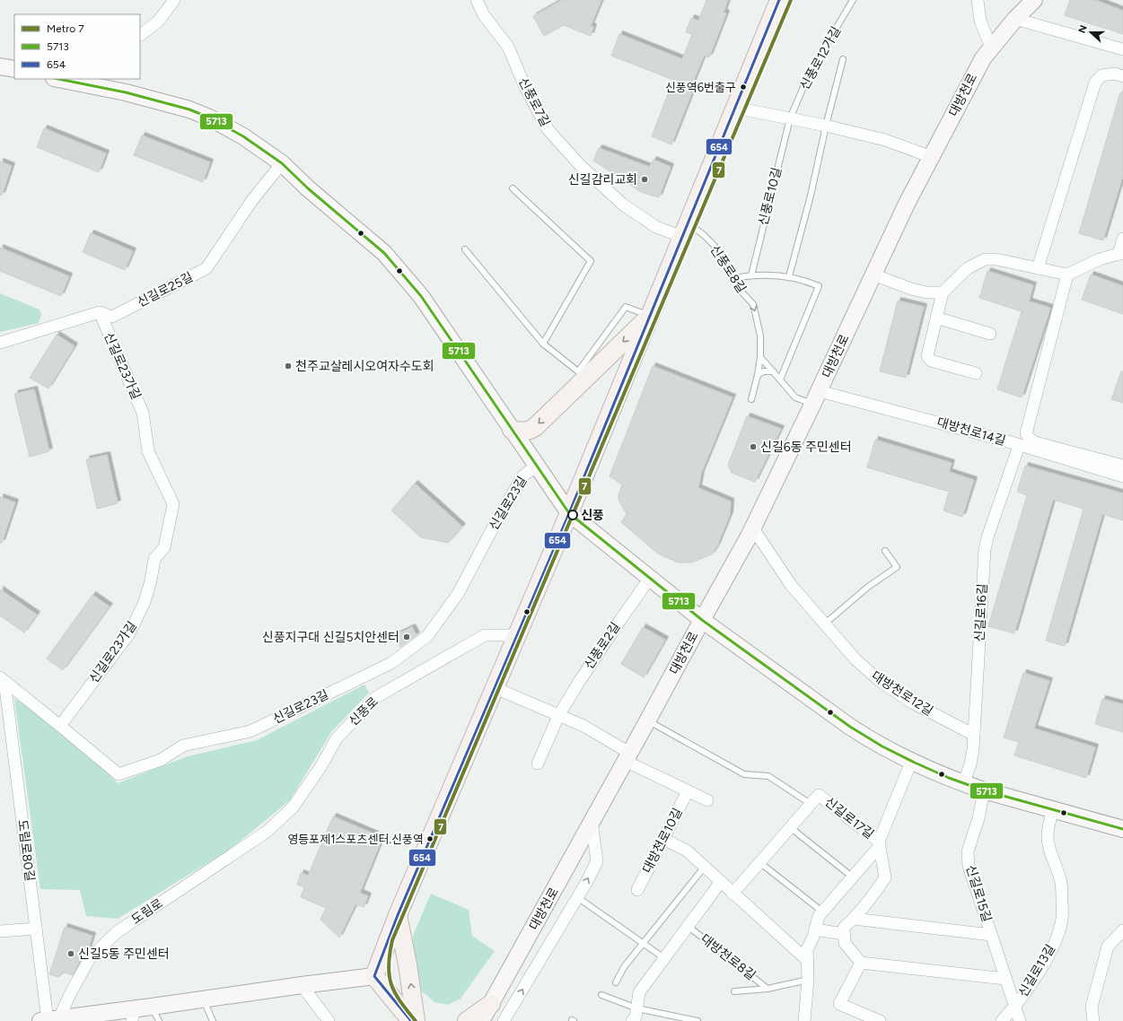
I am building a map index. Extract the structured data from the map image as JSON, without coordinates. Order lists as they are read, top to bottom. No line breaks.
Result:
{"streets":{"main road":["대방천로"],"street":["신풍로7길","신길로25길","신길로23가길","대방천로14길","신길로23길","신길로16길","신풍로2길","대방천로12길","신풍로","신길로17길","대방천로10길","도림로80길","신길로15길","도림로","대방천로8길","신길로13길"],"lane":["신풍로12가길","신풍로10길","신풍로8길"]},"crossings":[["신풍로12가길","신풍로10길"],["대방천로","대방천로14길"],["대방천로","대방천로12길"],["대방천로","대방천로8길"],["신풍로7길","신풍로8길"],["신길로25길","신길로23가길"],["신길로23가길","신길로23길"],["대방천로14길","신길로16길"],["신길로23길","도림로80길"],["신길로16길","대방천로12길"],["신풍로","도림로"],["신길로17길","신길로15길"],["도림로80길","도림로"],["신길로15길","신길로13길"]],"one_way":["신풍로8길"],"places":["신풍역6번출구","신길감리교회","천주교살레시오여자수도회","신길6동 주민센터","신풍","신풍지구대 신길5치안센터","영등포제1스포츠센터.신풍역","신길5동 주민센터"],"lines":["metro line 7","transit line 654","transit line 5713"],"legend":["Metro 7","5713","654"],"north":"left"}
